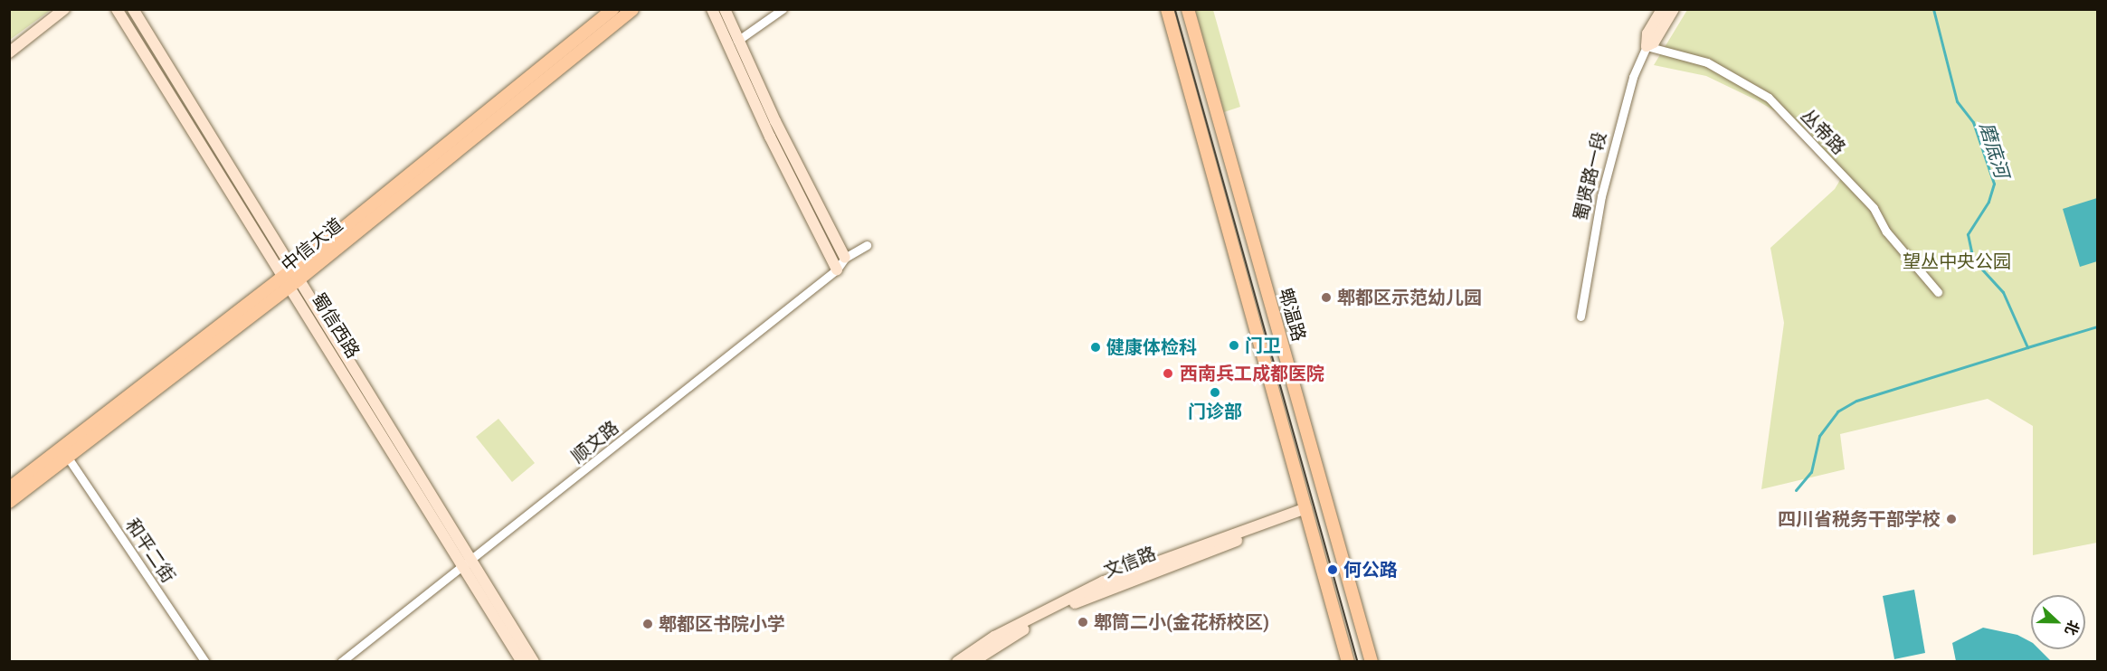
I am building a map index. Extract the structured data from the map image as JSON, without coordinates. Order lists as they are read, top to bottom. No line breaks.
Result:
{"streets":{"main road":["中信大道","郫温路"],"street":["丛帝路","蜀贤路一段","蜀信西路","顺文路","和平二街","文信路"]},"crossings":[["丛帝路","蜀贤路一段"],["中信大道","蜀信西路"],["中信大道","和平二街"],["蜀信西路","顺文路"]],"water":["磨底河"],"parks":["望丛中央公园"],"places":["郫都区示范幼儿园","门卫","健康体检科","西南兵工成都医院","门诊部","四川省税务干部学校","何公路","郫筒二小(金花桥校区)","郫都区书院小学"],"north":"right"}
